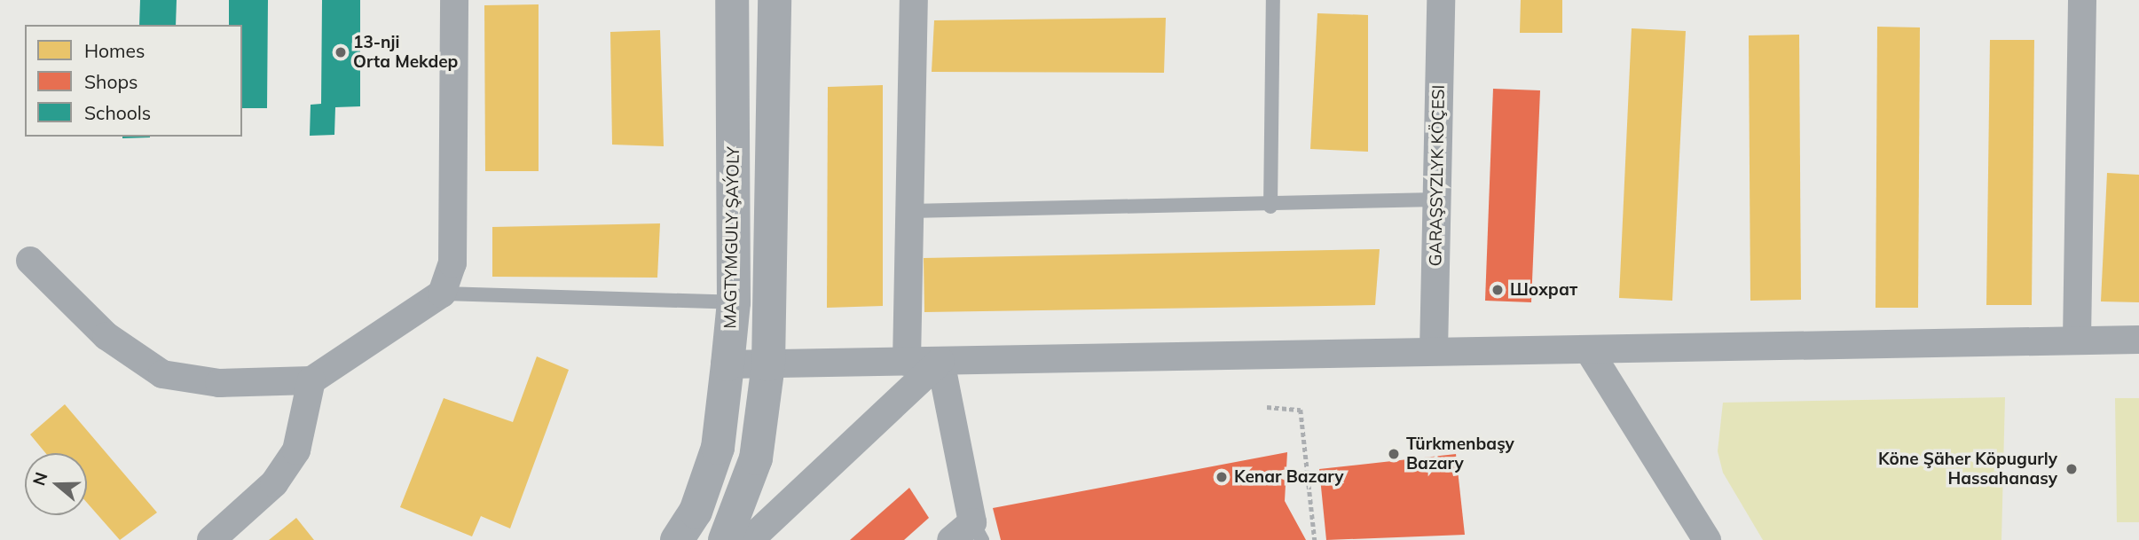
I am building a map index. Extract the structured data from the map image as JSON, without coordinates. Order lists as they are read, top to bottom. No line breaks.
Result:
{"streets":{"street":["GARAŞSYZLYK KÖÇESI","MAGTYMGULY ŞAÝOLY"]},"places":["13-nji Orta Mekdep","Шохрат","Türkmenbaşy Bazary","Köne Şäher Köpugurly Hassahanasy","Kenar Bazary"],"legend":["Homes","Shops","Schools"],"north":"left"}
